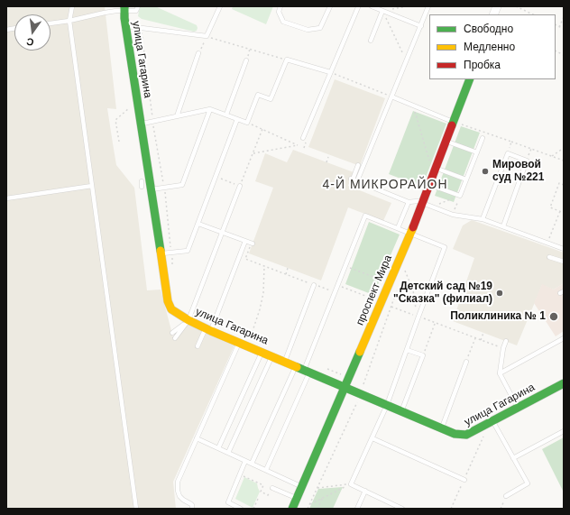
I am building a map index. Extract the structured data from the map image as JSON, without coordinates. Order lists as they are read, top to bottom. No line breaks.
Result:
{"streets":{"street":["улица Гагарина","проспект Мира"]},"crossings":[["улица Гагарина","проспект Мира"]],"districts":["4-Й МИКРОРАЙОН"],"places":["Мировой суд №221","Детский сад №19 \"Сказка\" (филиал)","Поликлиника № 1"],"legend":["Свободно","Медленно","Пробка"],"north":"bottom"}
